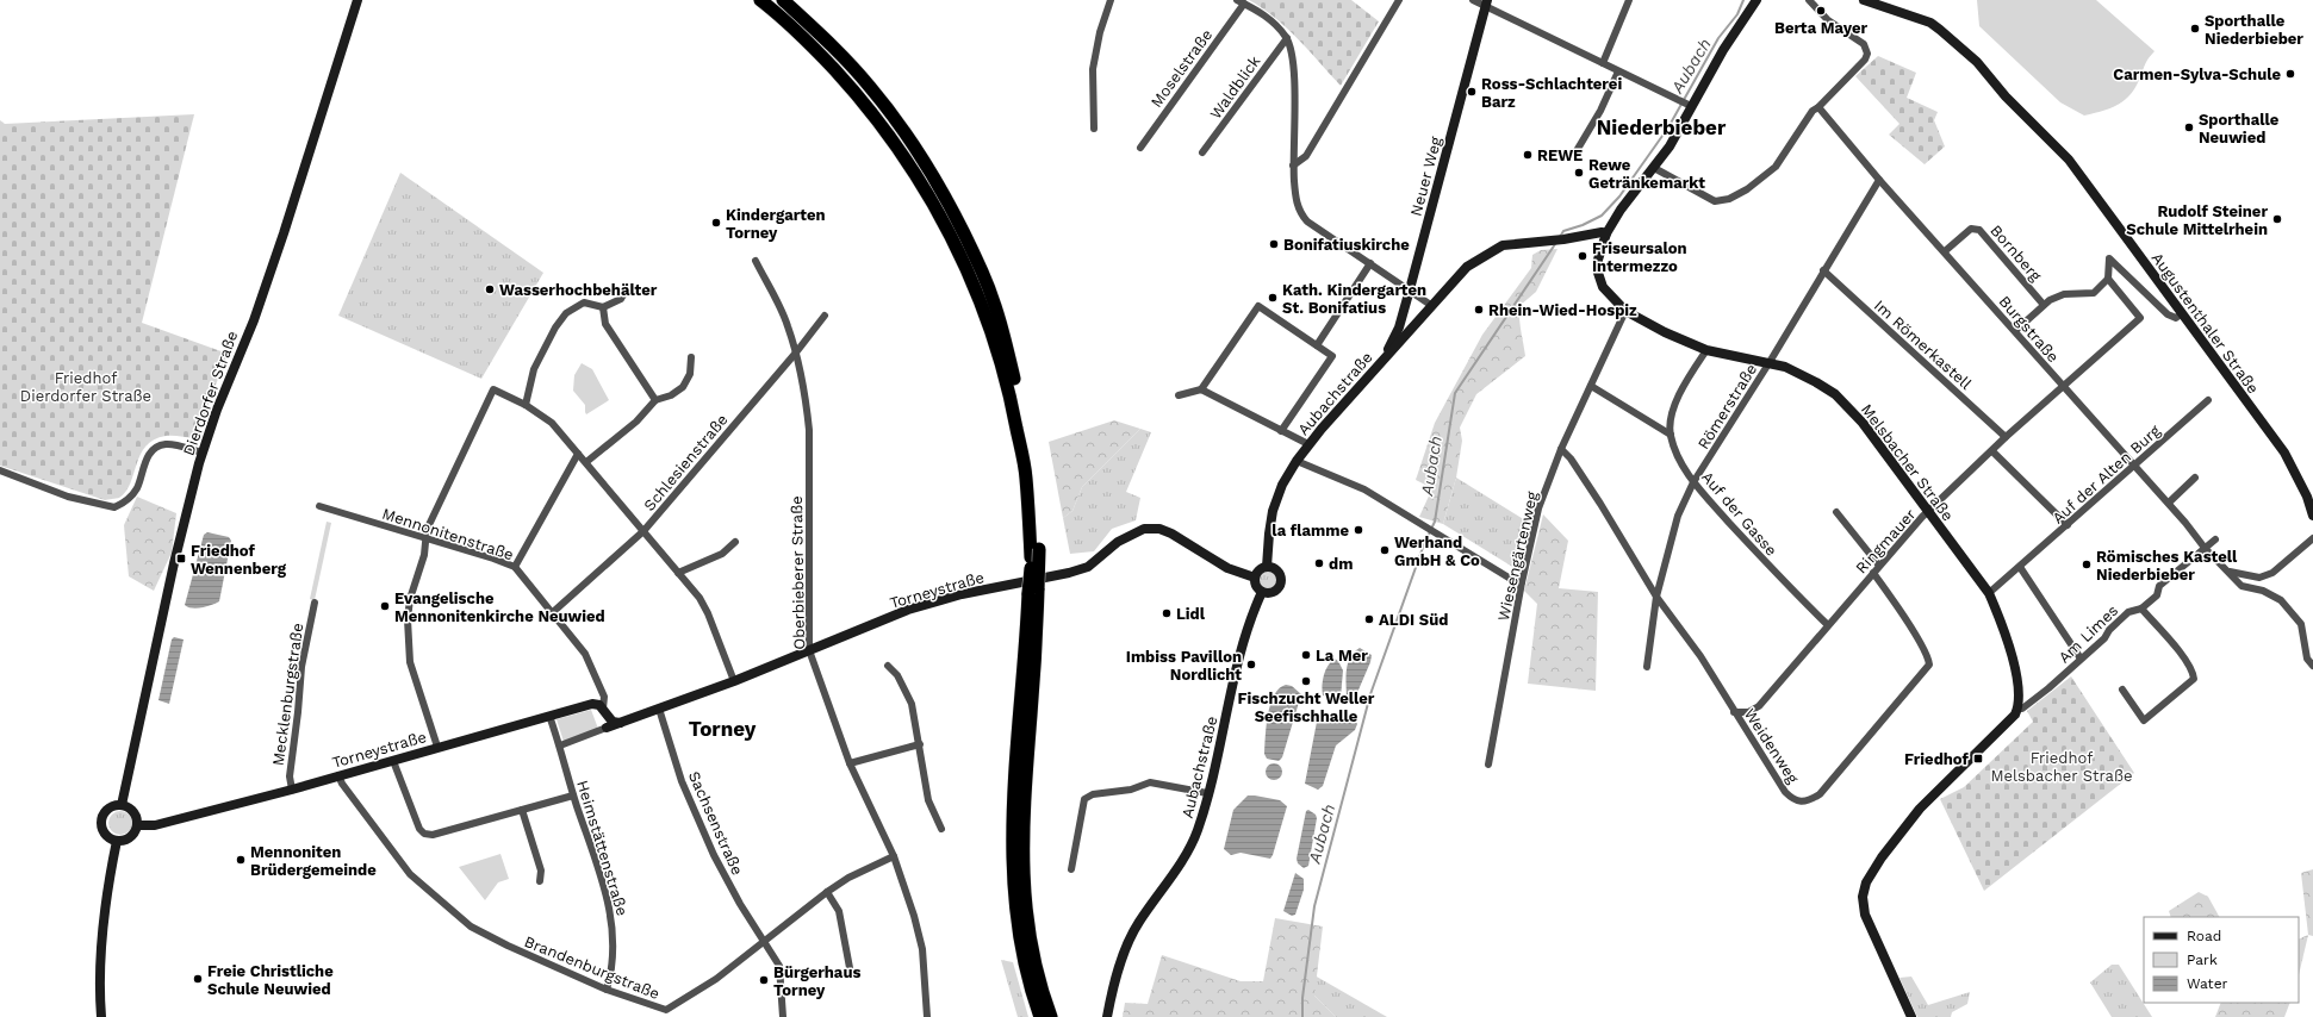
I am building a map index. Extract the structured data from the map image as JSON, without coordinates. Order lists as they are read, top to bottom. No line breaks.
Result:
{"streets":{"street":["Moselstraße","Waldblick","Neuer Weg","Bornberg","Augustenthaler Straße","Burgstraße","Im Römerkastell","Dierdorfer Straße","Aubachstraße","Römerstraße","Schlesienstraße","Melsbacher Straße","Auf der Alten Burg","Auf der Gasse","Mennonitenstraße","Ringmauer","Wiesengärtenweg","Oberbieberer Straße","Torneystraße","Am Limes","Mecklenburgstraße","Weidenweg","Sachsenstraße","Heimstättenstraße","Brandenburgstraße"]},"crossings":[["Neuer Weg","Aubachstraße"],["Bornberg","Burgstraße"],["Burgstraße","Römerstraße"],["Burgstraße","Auf der Alten Burg"],["Burgstraße","Ringmauer"],["Burgstraße","Am Limes"],["Im Römerkastell","Römerstraße"],["Im Römerkastell","Ringmauer"],["Dierdorfer Straße","Torneystraße"],["Aubachstraße","Melsbacher Straße"],["Aubachstraße","Torneystraße"],["Römerstraße","Melsbacher Straße"],["Römerstraße","Auf der Gasse"],["Römerstraße","Weidenweg"],["Schlesienstraße","Mennonitenstraße"],["Schlesienstraße","Oberbieberer Straße"],["Melsbacher Straße","Auf der Alten Burg"],["Melsbacher Straße","Ringmauer"],["Melsbacher Straße","Wiesengärtenweg"],["Melsbacher Straße","Am Limes"],["Auf der Gasse","Ringmauer"],["Mennonitenstraße","Torneystraße"],["Ringmauer","Weidenweg"],["Wiesengärtenweg","Weidenweg"],["Oberbieberer Straße","Torneystraße"],["Oberbieberer Straße","Brandenburgstraße"],["Torneystraße","Mecklenburgstraße"],["Torneystraße","Sachsenstraße"],["Torneystraße","Heimstättenstraße"],["Torneystraße","Brandenburgstraße"],["Sachsenstraße","Brandenburgstraße"],["Heimstättenstraße","Brandenburgstraße"]],"districts":["Niederbieber","Torney"],"water":["Aubach"],"parks":["Friedhof Dierdorfer Straße","Friedhof Melsbacher Straße"],"places":{"other":["Berta Mayer","Sporthalle Niederbieber","Carmen-Sylva-Schule","Ross-Schlachterei Barz","Sporthalle Neuwied","REWE","Rewe Getränkemarkt","Rudolf Steiner Schule Mittelrhein","Kindergarten Torney","Bonifatiuskirche","Friseursalon Intermezzo","Wasserhochbehälter","Kath. Kindergarten St. Bonifatius","Rhein-Wied-Hospiz","la flamme","Werhand GmbH & Co","dm","Römisches Kastell Niederbieber","Evangelische Mennonitenkirche Neuwied","Lidl","ALDI Süd","La Mer","Imbiss Pavillon Nordlicht","Fischzucht Weller Seefischhalle","Mennoniten Brüdergemeinde","Freie Christliche Schule Neuwied","Bürgerhaus Torney"],"transit":["Friedhof Wennenberg","Friedhof"]},"legend":["Road","Park","Water"]}
